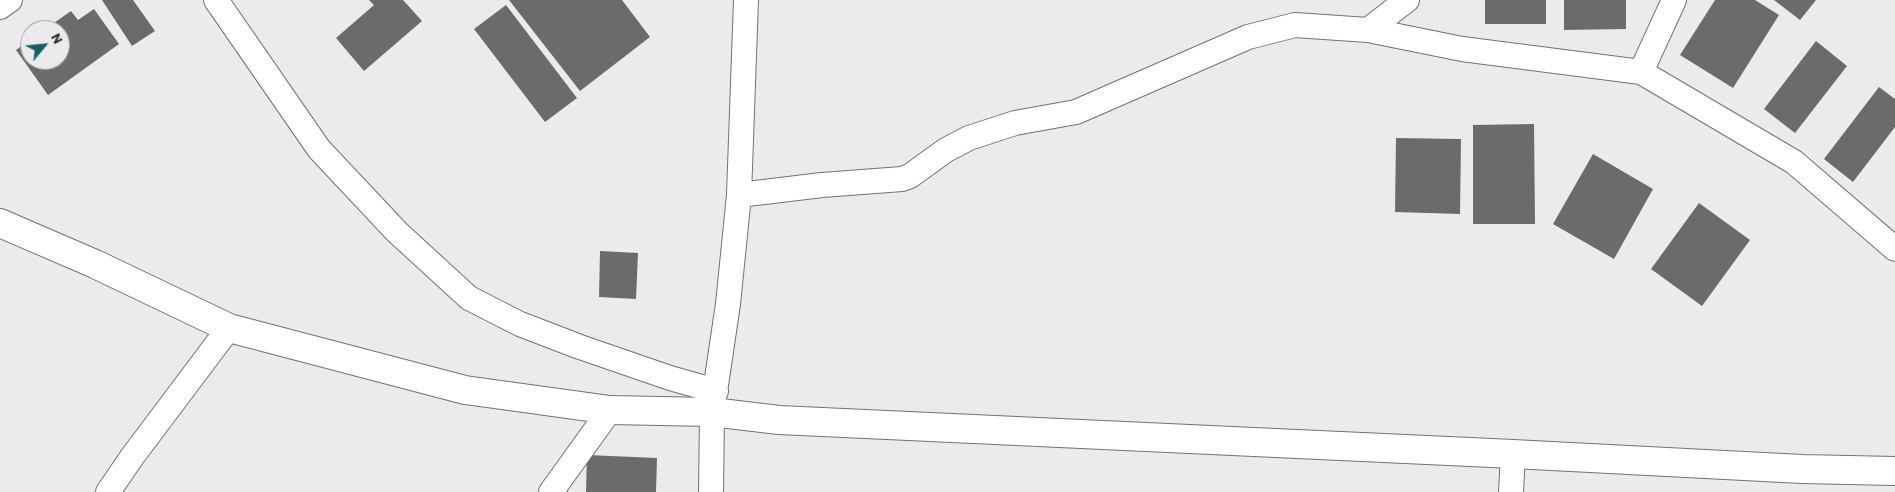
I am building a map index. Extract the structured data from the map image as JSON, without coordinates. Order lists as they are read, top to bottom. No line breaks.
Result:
{"north":"top right"}
